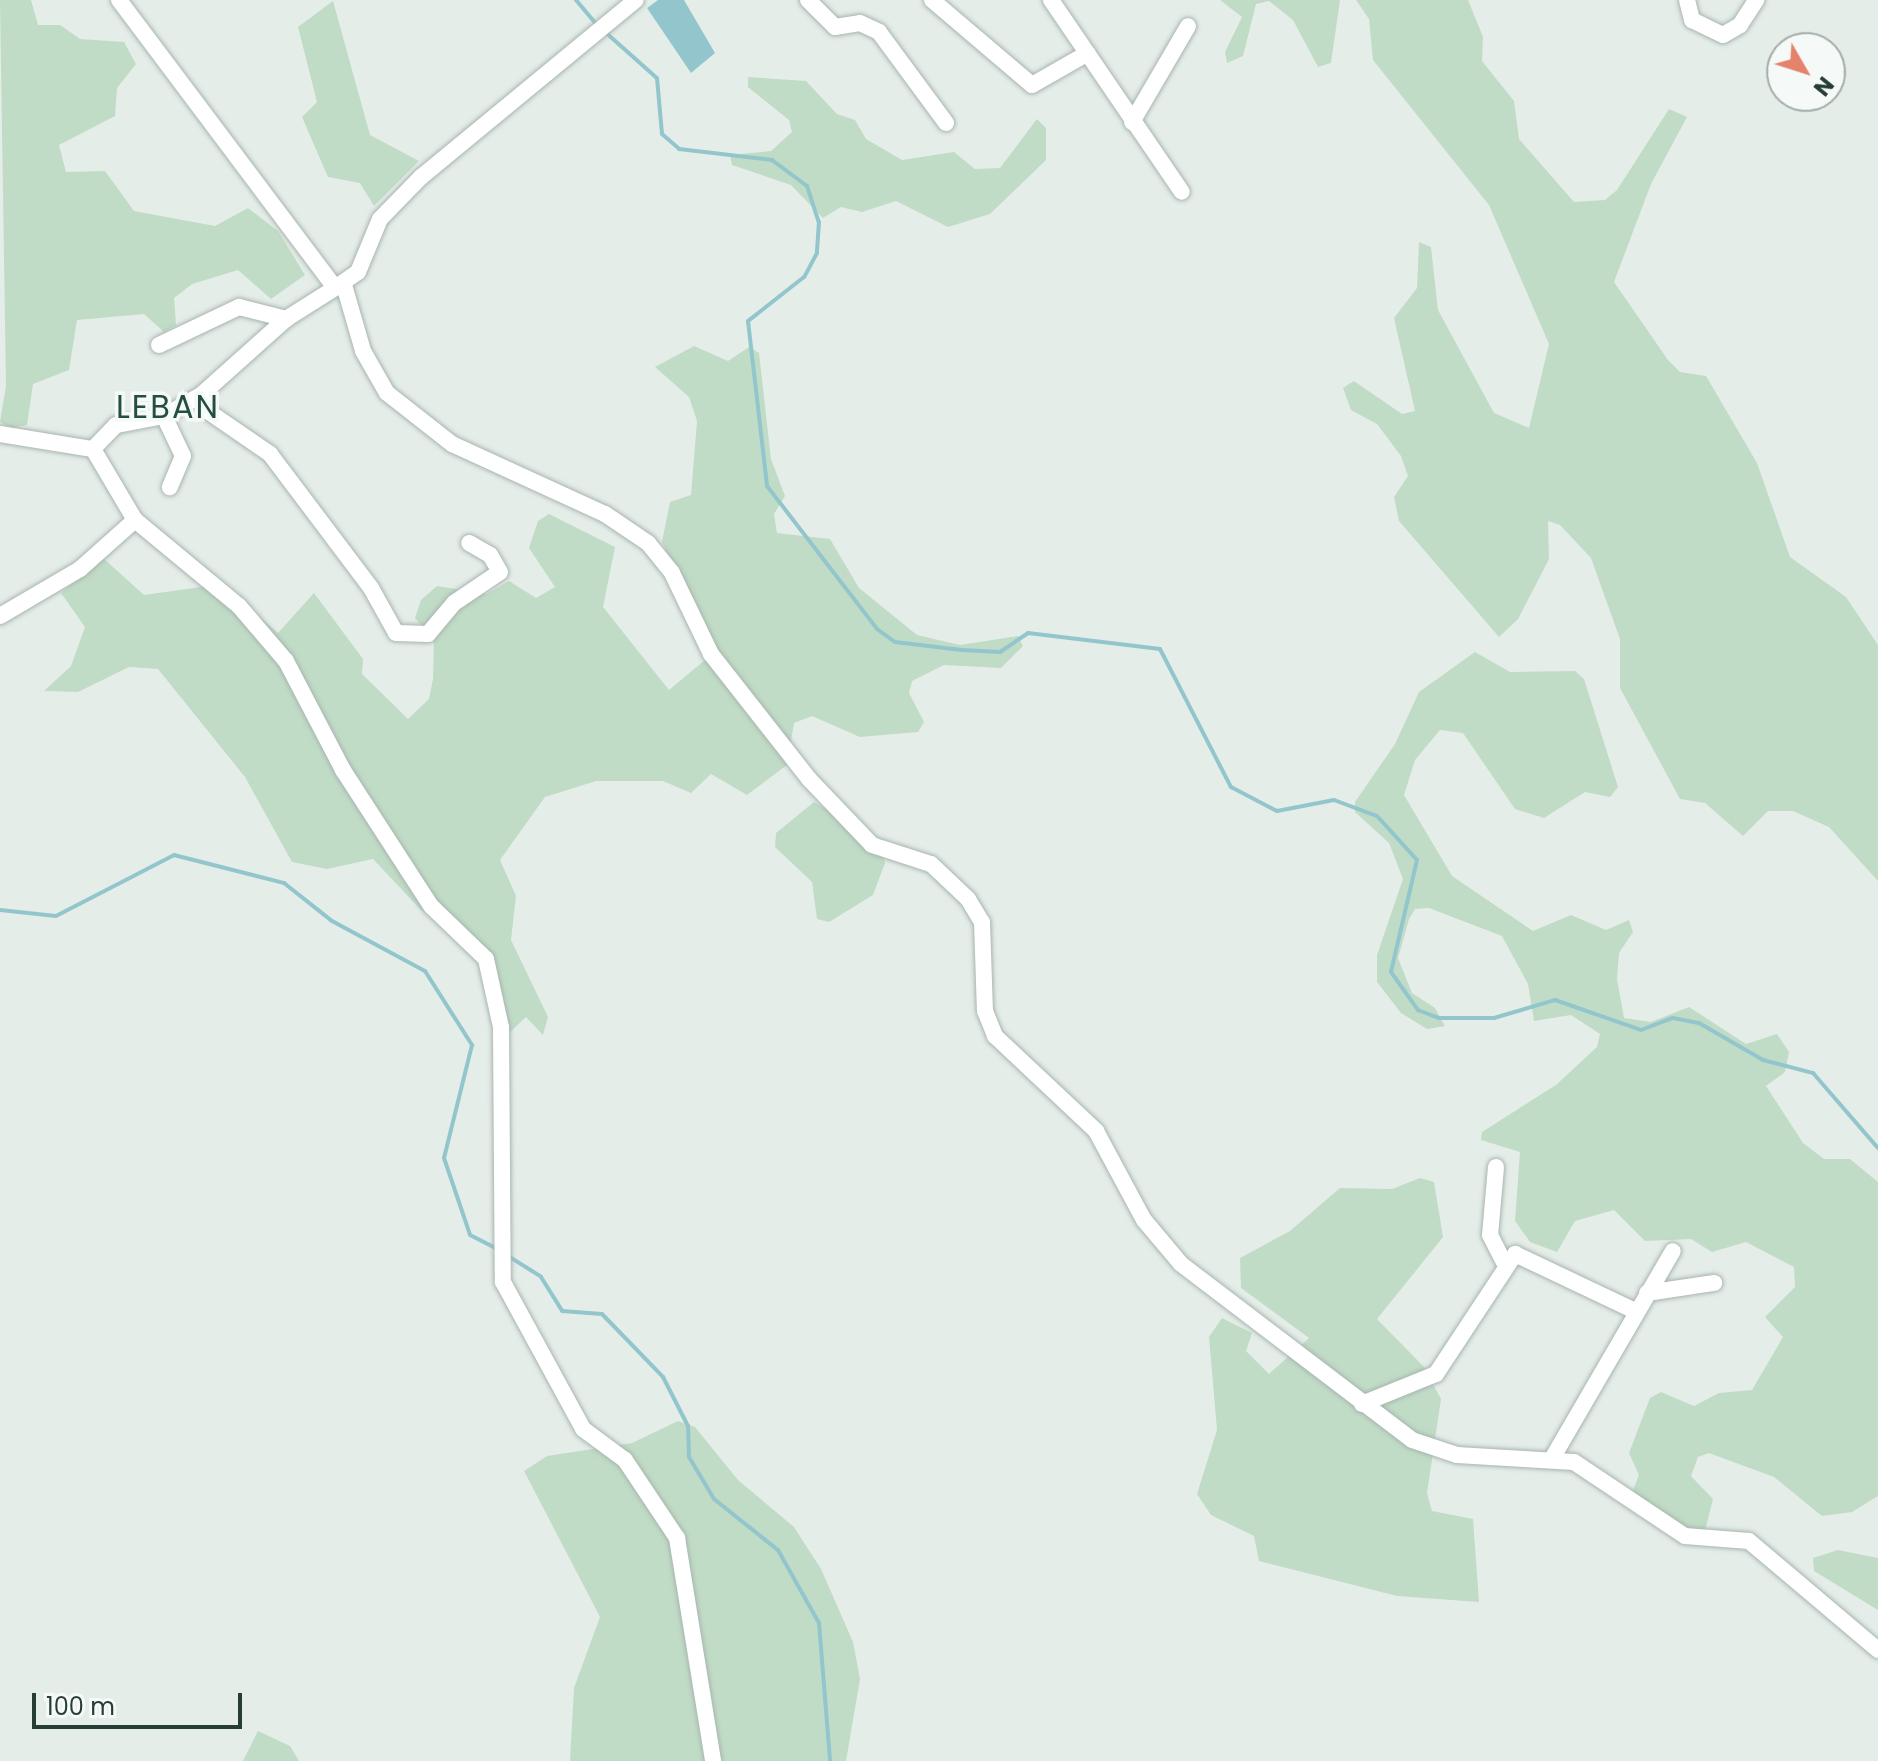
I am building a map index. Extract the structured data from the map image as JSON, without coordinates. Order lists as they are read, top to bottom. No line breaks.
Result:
{"districts":["LEBAN"],"scale_bar":"100 m","north":"bottom right"}
